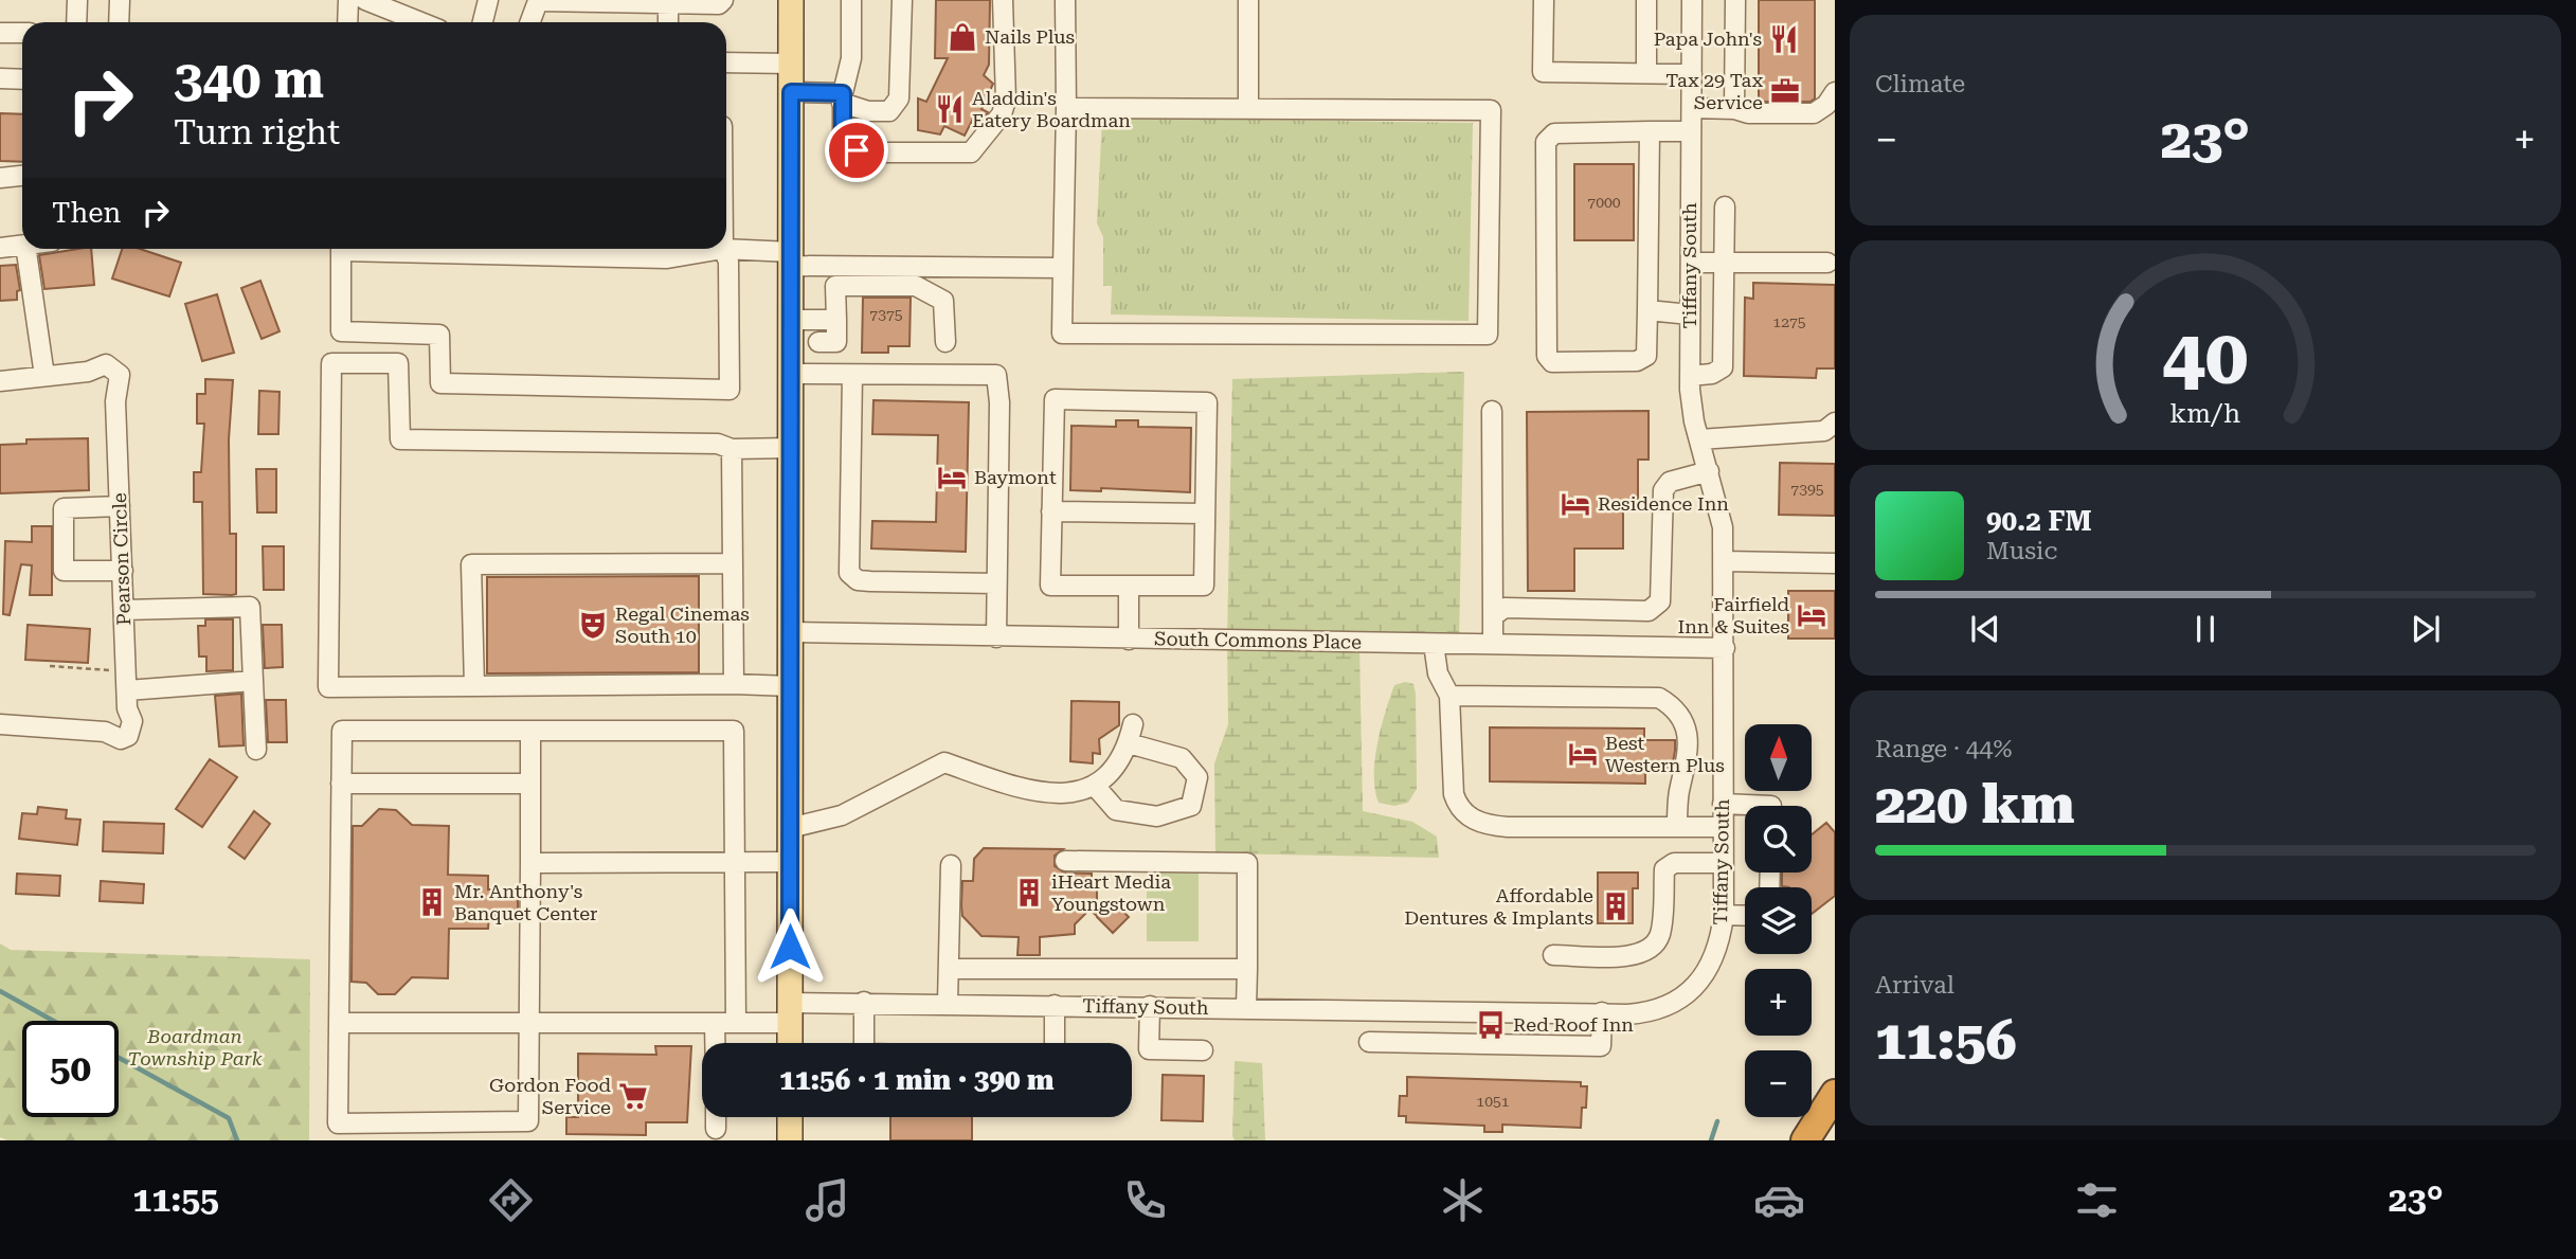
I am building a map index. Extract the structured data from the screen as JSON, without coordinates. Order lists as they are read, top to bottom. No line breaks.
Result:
{"streets":{"street":["Tiffany South","Pearson Circle","South Commons Place"]},"crossings":[["Tiffany South","South Commons Place"]],"parks":["Boardman Township Park"],"places":{"shop":["Nails Plus"],"restaurant":["Papa John's","Aladdin's Eatery Boardman"],"office":["Tax 29 Tax Service"],"hotel":["Baymont","Residence Inn","Fairfield Inn & Suites","Best Western Plus"],"theatre":["Regal Cinemas South 10"],"building":["iHeart Media Youngstown","Mr. Anthony's Banquet Center","Affordable Dentures & Implants"],"bus stop":["Red Roof Inn"],"supermarket":["Gordon Food Service"]},"house_numbers":["7000","7375","1275","7395","1051"],"north":"top","page":{"tile":["Climate",["Range · 44%","220 km"],["Arrival","11:56"]],"turn":["340 m","Turn right"],"heat":["−","23°","+"],"then":"Then","song":["90.2 FM","Music"],"map_buttons":["+","−"],"limit":"50","trip":"11:56 · 1 min · 390 m","tabs":["11:55","23°"],"gauge":["40","km/h"]}}
